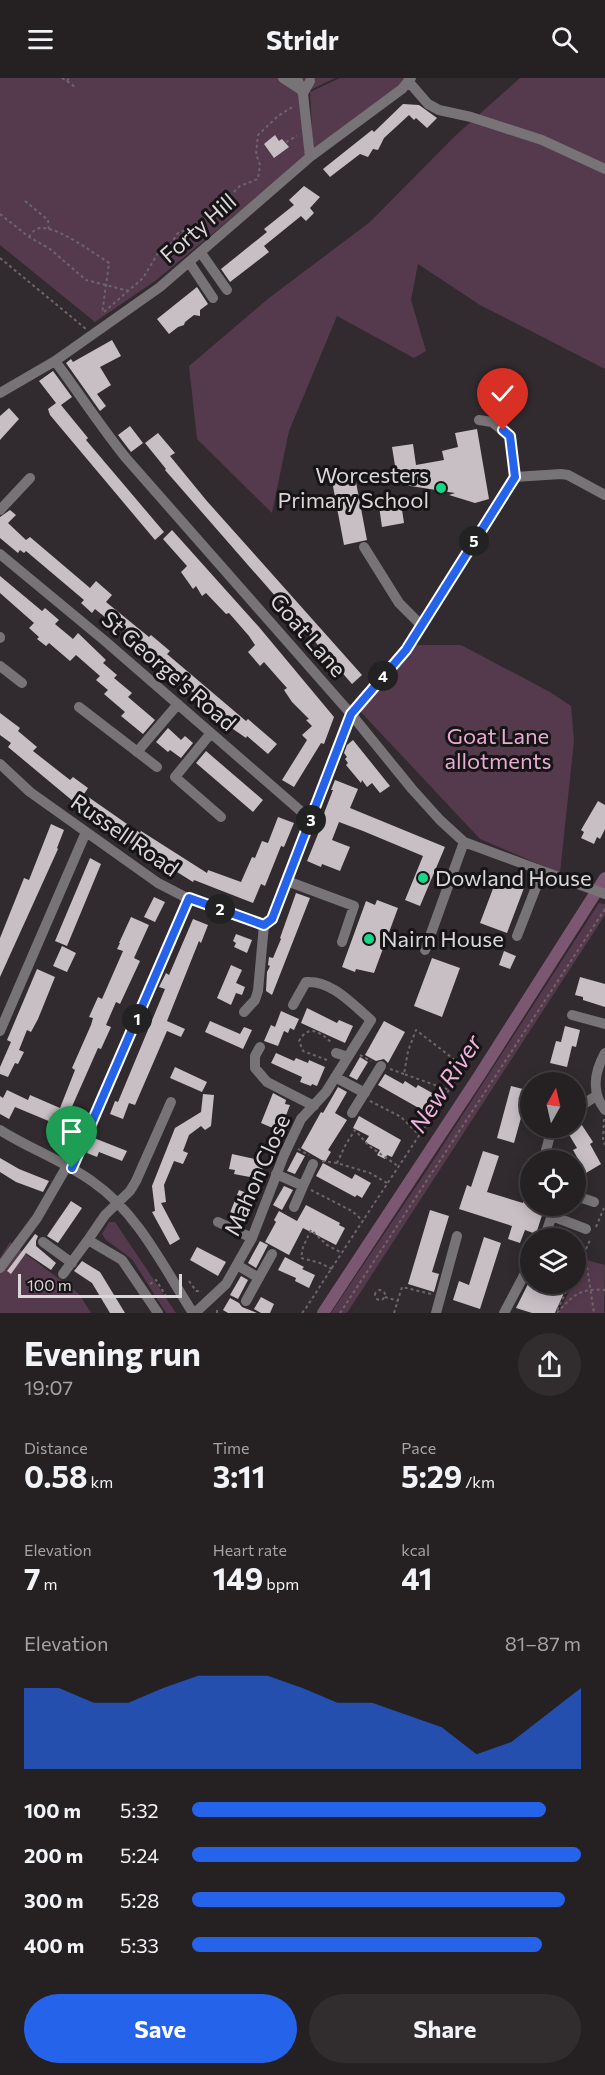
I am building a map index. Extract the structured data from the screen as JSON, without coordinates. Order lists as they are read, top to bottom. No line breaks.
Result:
{"streets":{"street":["Forty Hill","Goat Lane","St George's Road","Russell Road","Mahon Close"]},"crossings":[["Forty Hill","Goat Lane"]],"water":["New River"],"parks":["Goat Lane allotments"],"places":["Worcesters Primary School","Dowland House","Nairn House"],"scale_bar":"100 m","north":"top","page":{"header":"Stridr","pins":["5","4","3","2","1"],"scale":"100 m","heading":["Evening run","19:07"],"stats":[["Distance","0.58 km"],["Time","3:11"],["Pace","5:29 /km"],["Elevation","7 m"],["Heart rate","149 bpm"],["kcal","41"]],"chart":["Elevation","81–87 m"],"list":[{"name":"100 m","note":"5:32"},{"name":"200 m","note":"5:24"},{"name":"300 m","note":"5:28"},{"name":"400 m","note":"5:33"}],"buttons":["Save","Share"]}}
